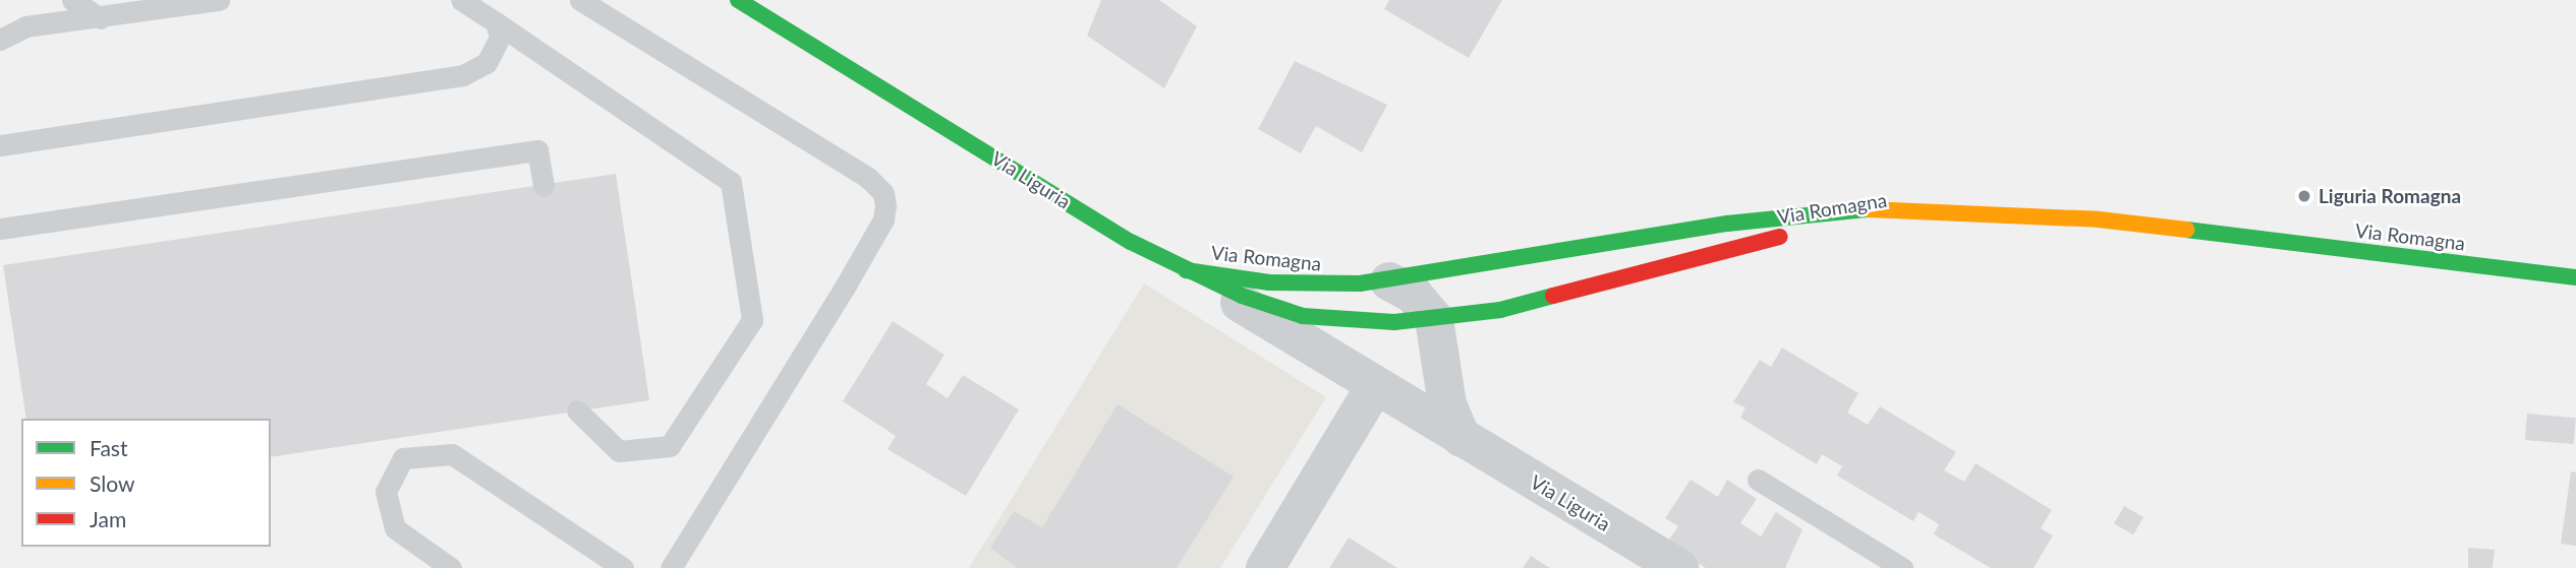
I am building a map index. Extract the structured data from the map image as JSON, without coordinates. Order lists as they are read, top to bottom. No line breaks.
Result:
{"streets":{"main road":["Via Liguria","Via Romagna"]},"crossings":[["Via Liguria","Via Romagna"]],"places":["Liguria Romagna"],"legend":["Fast","Slow","Jam"]}
